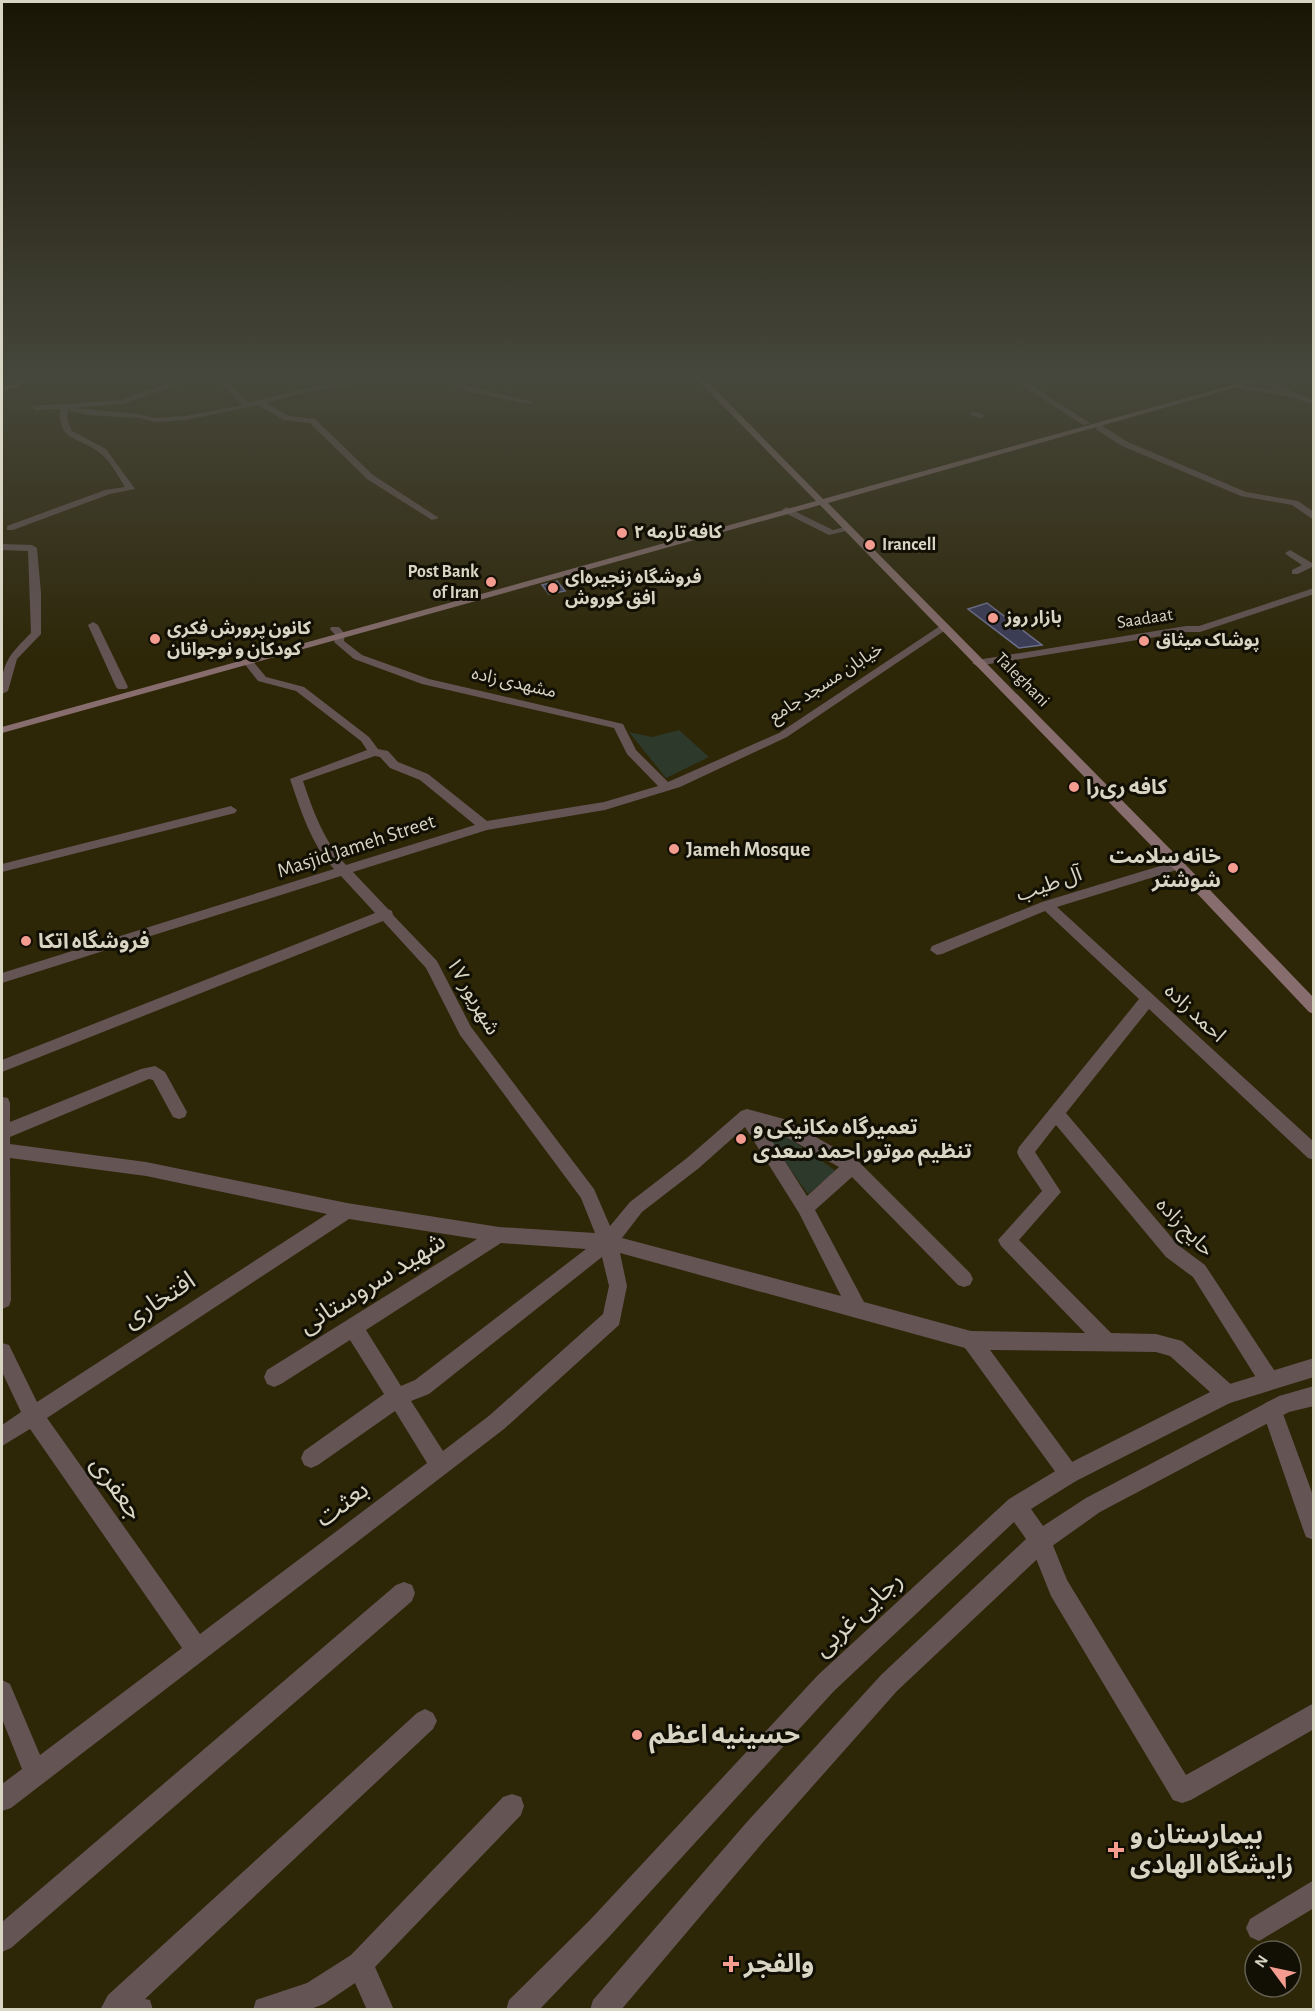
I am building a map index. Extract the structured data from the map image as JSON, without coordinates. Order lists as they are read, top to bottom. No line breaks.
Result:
{"streets":{"main road":["Taleghani"],"street":["Saadaat","مشهدی زاده","خیابان مسجد جامع","Masjid Jameh Street","آل طیب","۱۷ شهریور","احمد زاده","حایج زاده","شهید سروستانی","افتخاری","جعفری","بعثت","رجایی غربی"]},"crossings":[["Saadaat","Taleghani"],["Taleghani","خیابان مسجد جامع"],["Taleghani","آل طیب"],["مشهدی زاده","Masjid Jameh Street"],["خیابان مسجد جامع","Masjid Jameh Street"],["Masjid Jameh Street","۱۷ شهریور"],["آل طیب","احمد زاده"],["۱۷ شهریور","بعثت"],["حایج زاده","رجایی غربی"],["افتخاری","جعفری"],["جعفری","بعثت"]],"places":{"other":["کافه تارمه ۲","Irancell","Post Bank of Iran","فروشگاه زنجیره‌ای افق کوروش","بازار روز","کانون پرورش فکری کودکان و نوجوانان","پوشاک میثاق","کافه‌ ری‌را","Jameh Mosque","خانه سلامت شوشتر","فروشگاه اتکا","تعمیرگاه مکانیکی و تنظیم موتور احمد سعدی","حسینیه اعظم"],"health":["بیمارستان و زایشگاه الهادی","والفجر"]},"north":"top left"}
